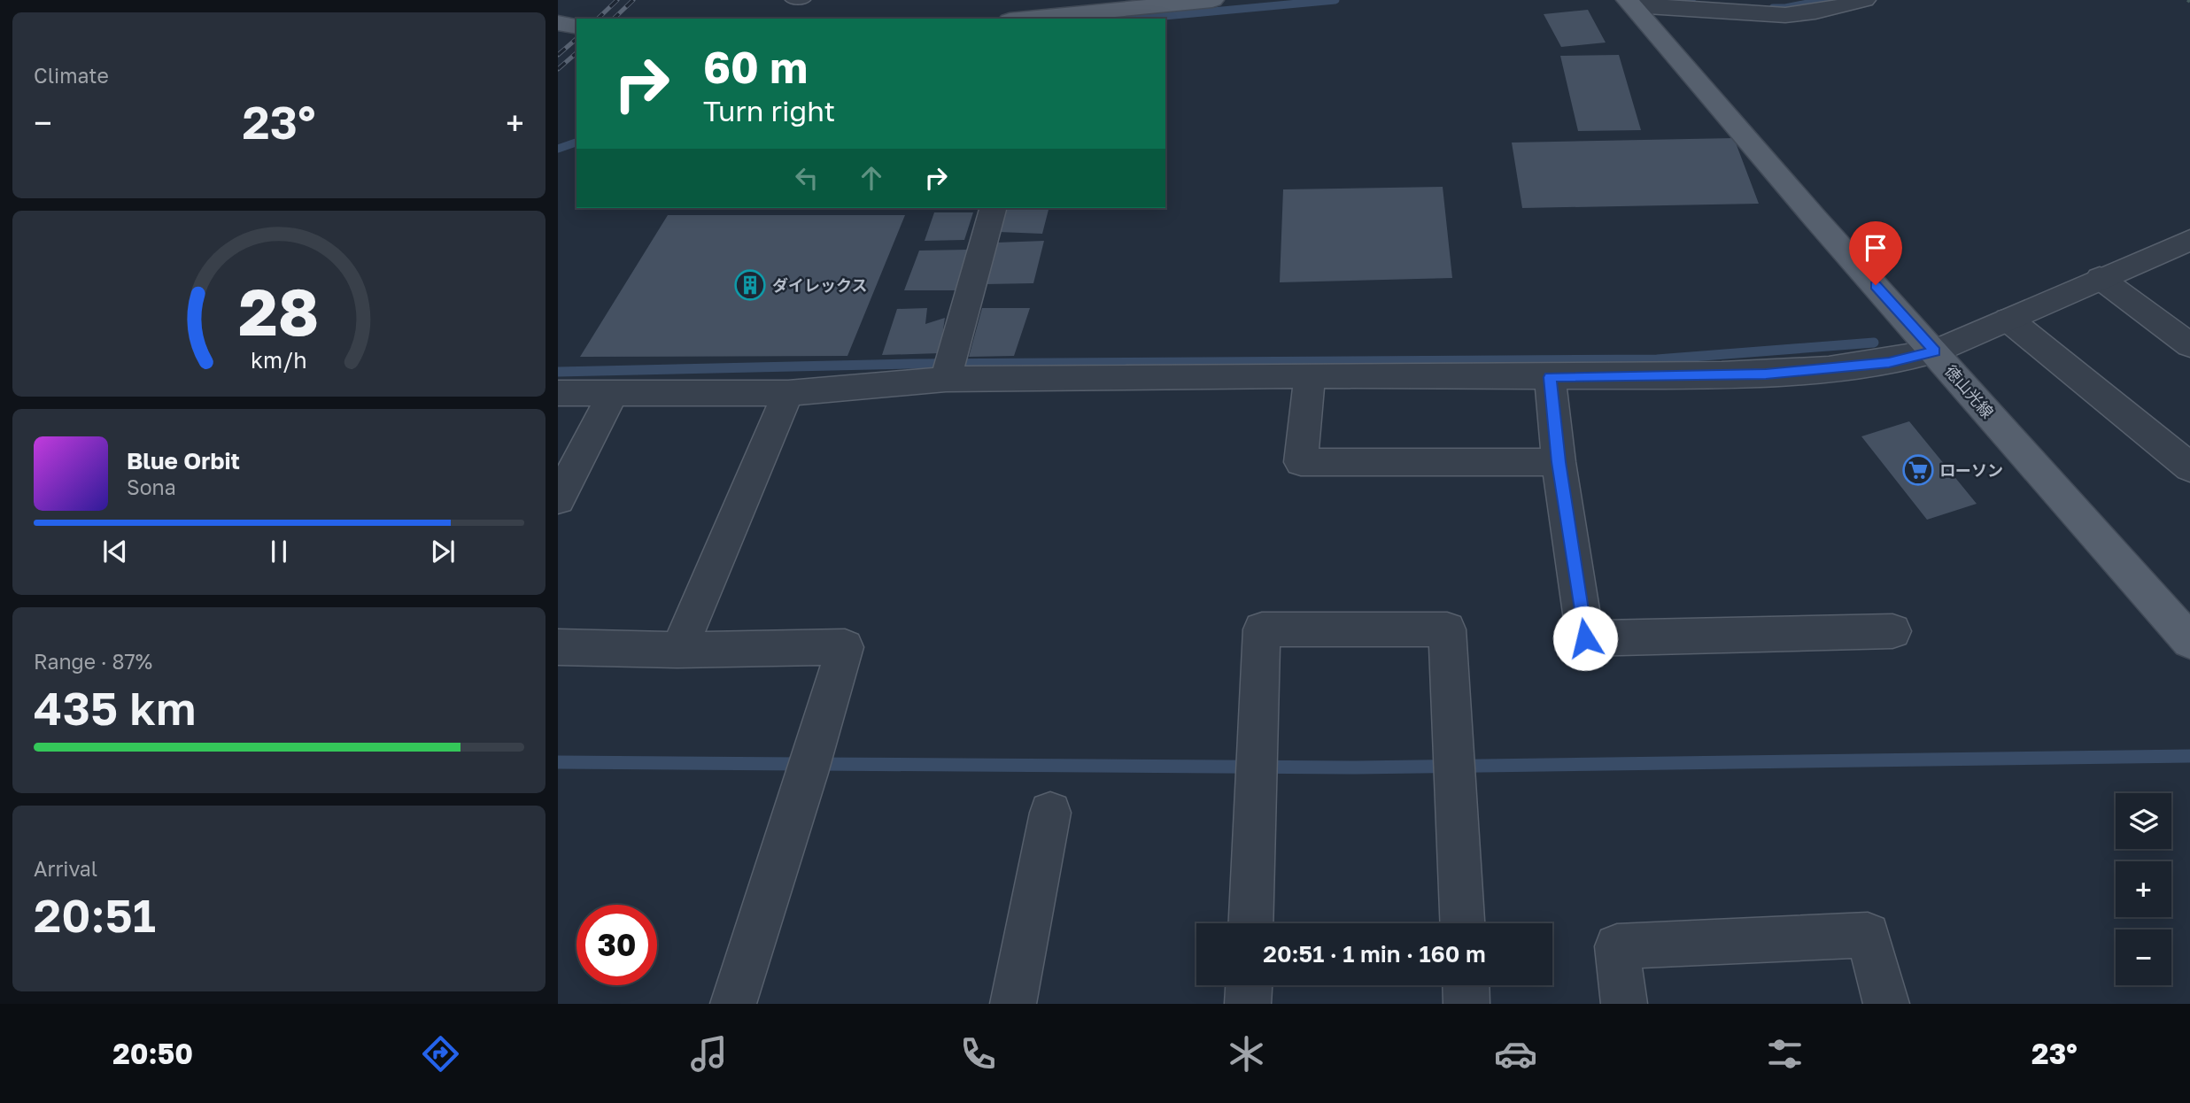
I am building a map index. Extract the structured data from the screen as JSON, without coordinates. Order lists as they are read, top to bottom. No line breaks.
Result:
{"streets":{"main road":["徳山光線"]},"places":{"building":["ダイレックス"],"supermarket":["ローソン"]},"page":{"tile":["Climate",["Range · 87%","435 km"],["Arrival","20:51"]],"turn":["60 m","Turn right"],"heat":["−","23°","+"],"song":["Blue Orbit","Sona"],"map_buttons":["+","−"],"limit":"30","trip":"20:51 · 1 min · 160 m","tabs":["20:50","23°"],"gauge":["28","km/h"]}}
